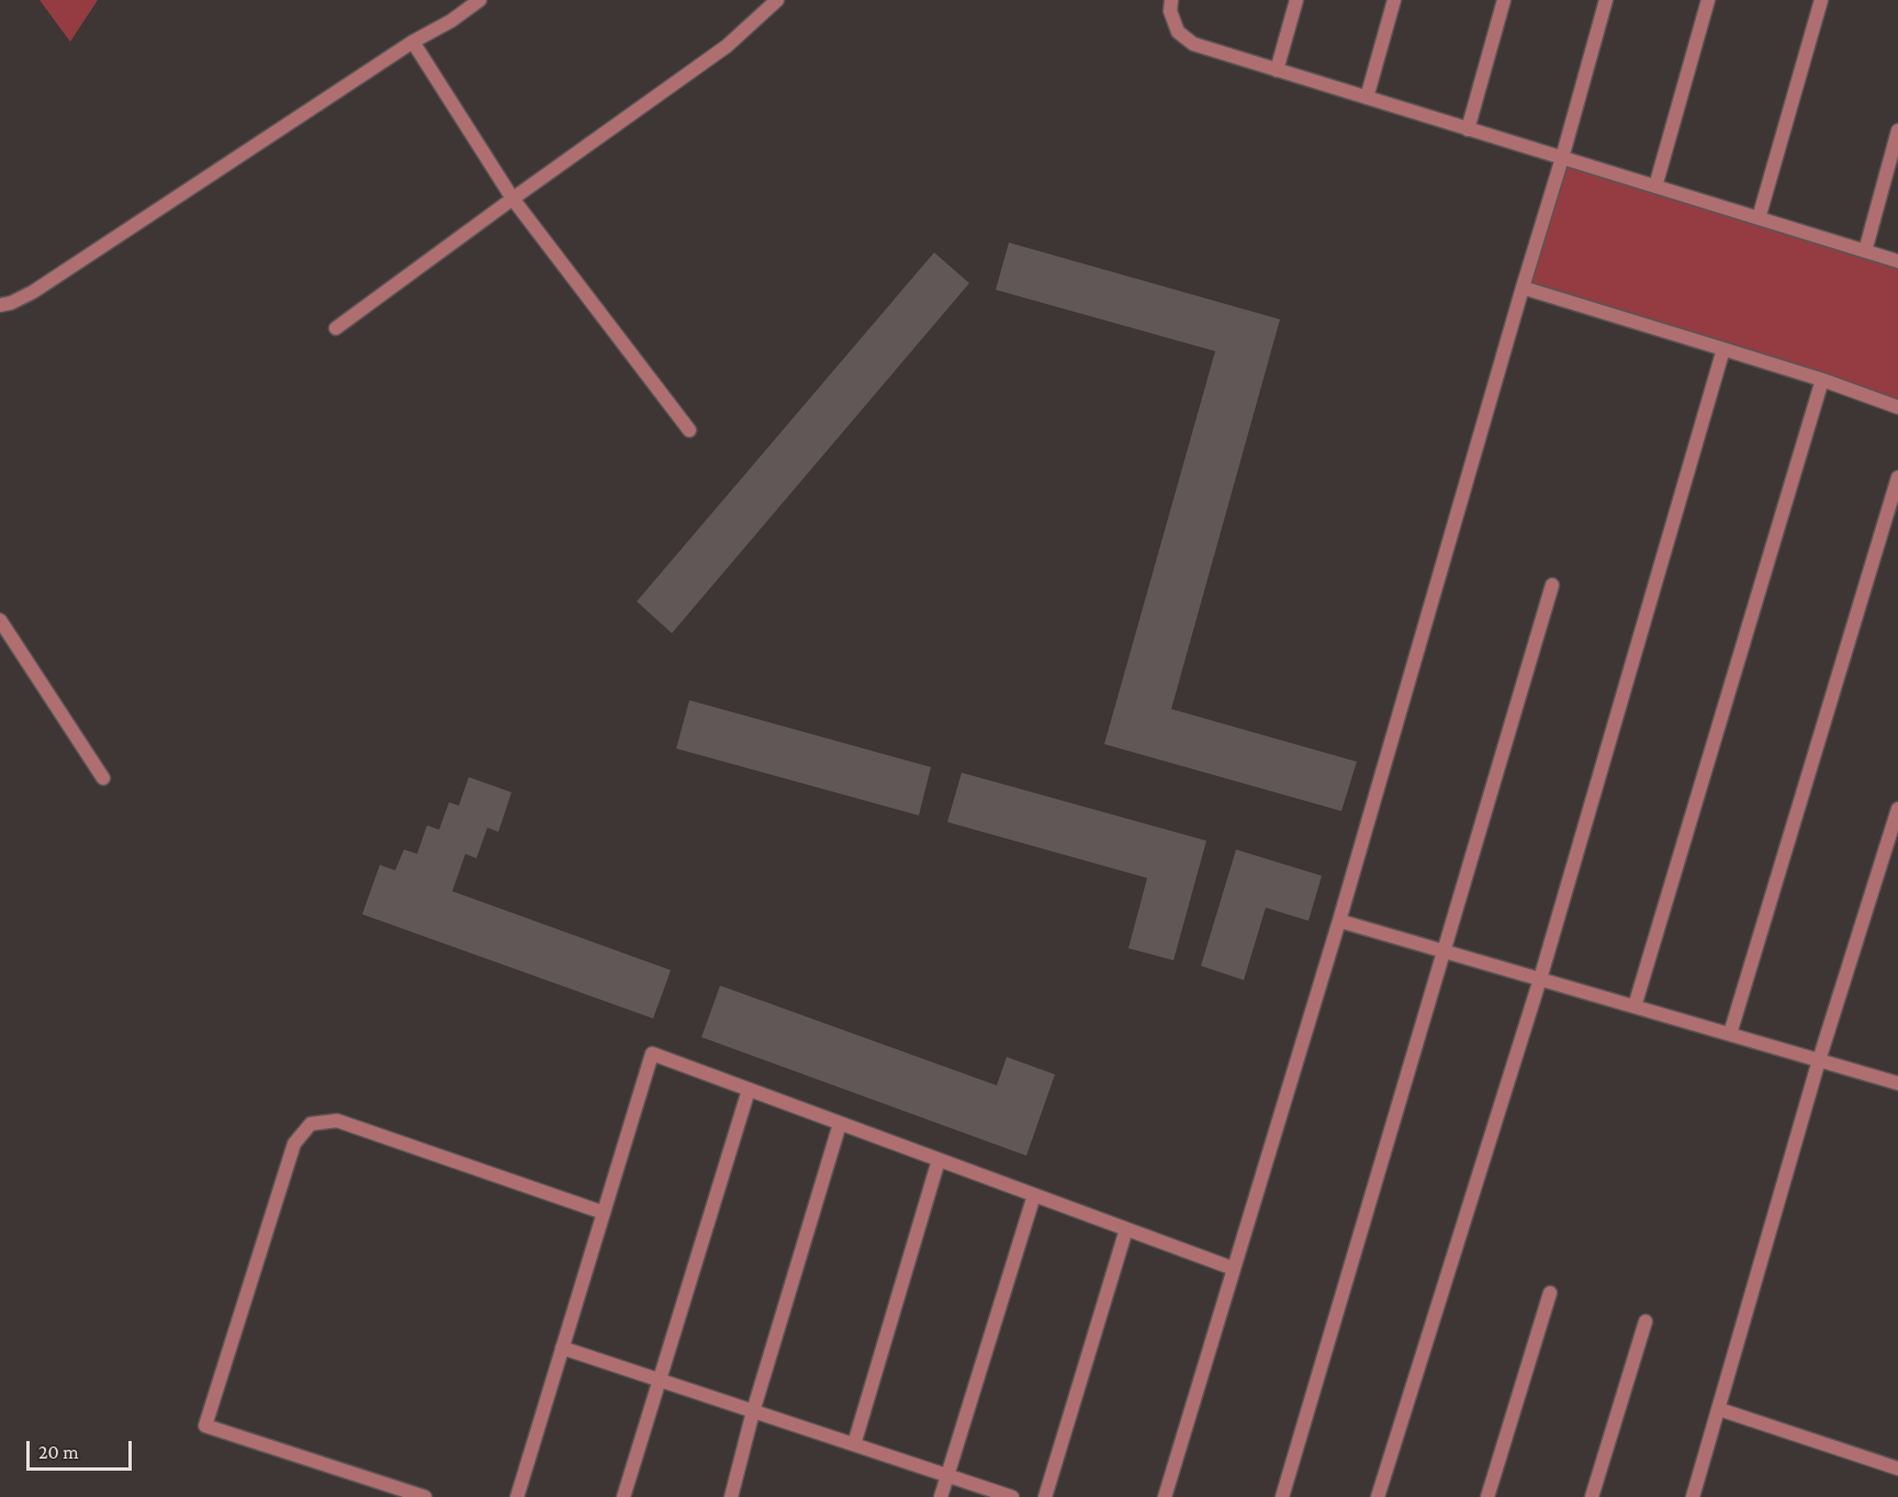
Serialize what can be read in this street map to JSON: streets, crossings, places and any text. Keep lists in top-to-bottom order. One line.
{"scale_bar":"20 m"}
